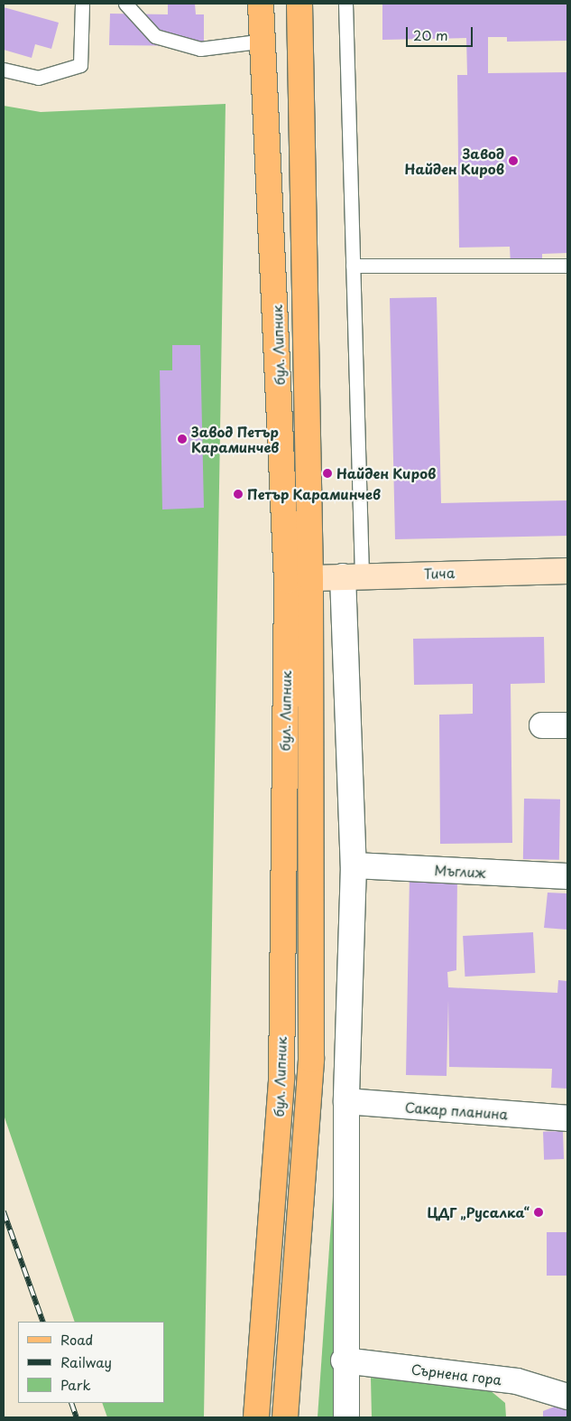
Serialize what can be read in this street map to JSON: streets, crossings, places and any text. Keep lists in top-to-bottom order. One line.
{"streets":{"main road":["бул. Липник"],"street":["Тича","Мъглиж","Сакар планина","Сърнена гора"]},"crossings":[["бул. Липник","Тича"]],"places":["Завод Найден Киров","Завод Петър Караминчев","Найден Киров","Петър Караминчев","ЦДГ „Русалка“"],"legend":["Road","Railway","Park"],"scale_bar":"20 m"}
